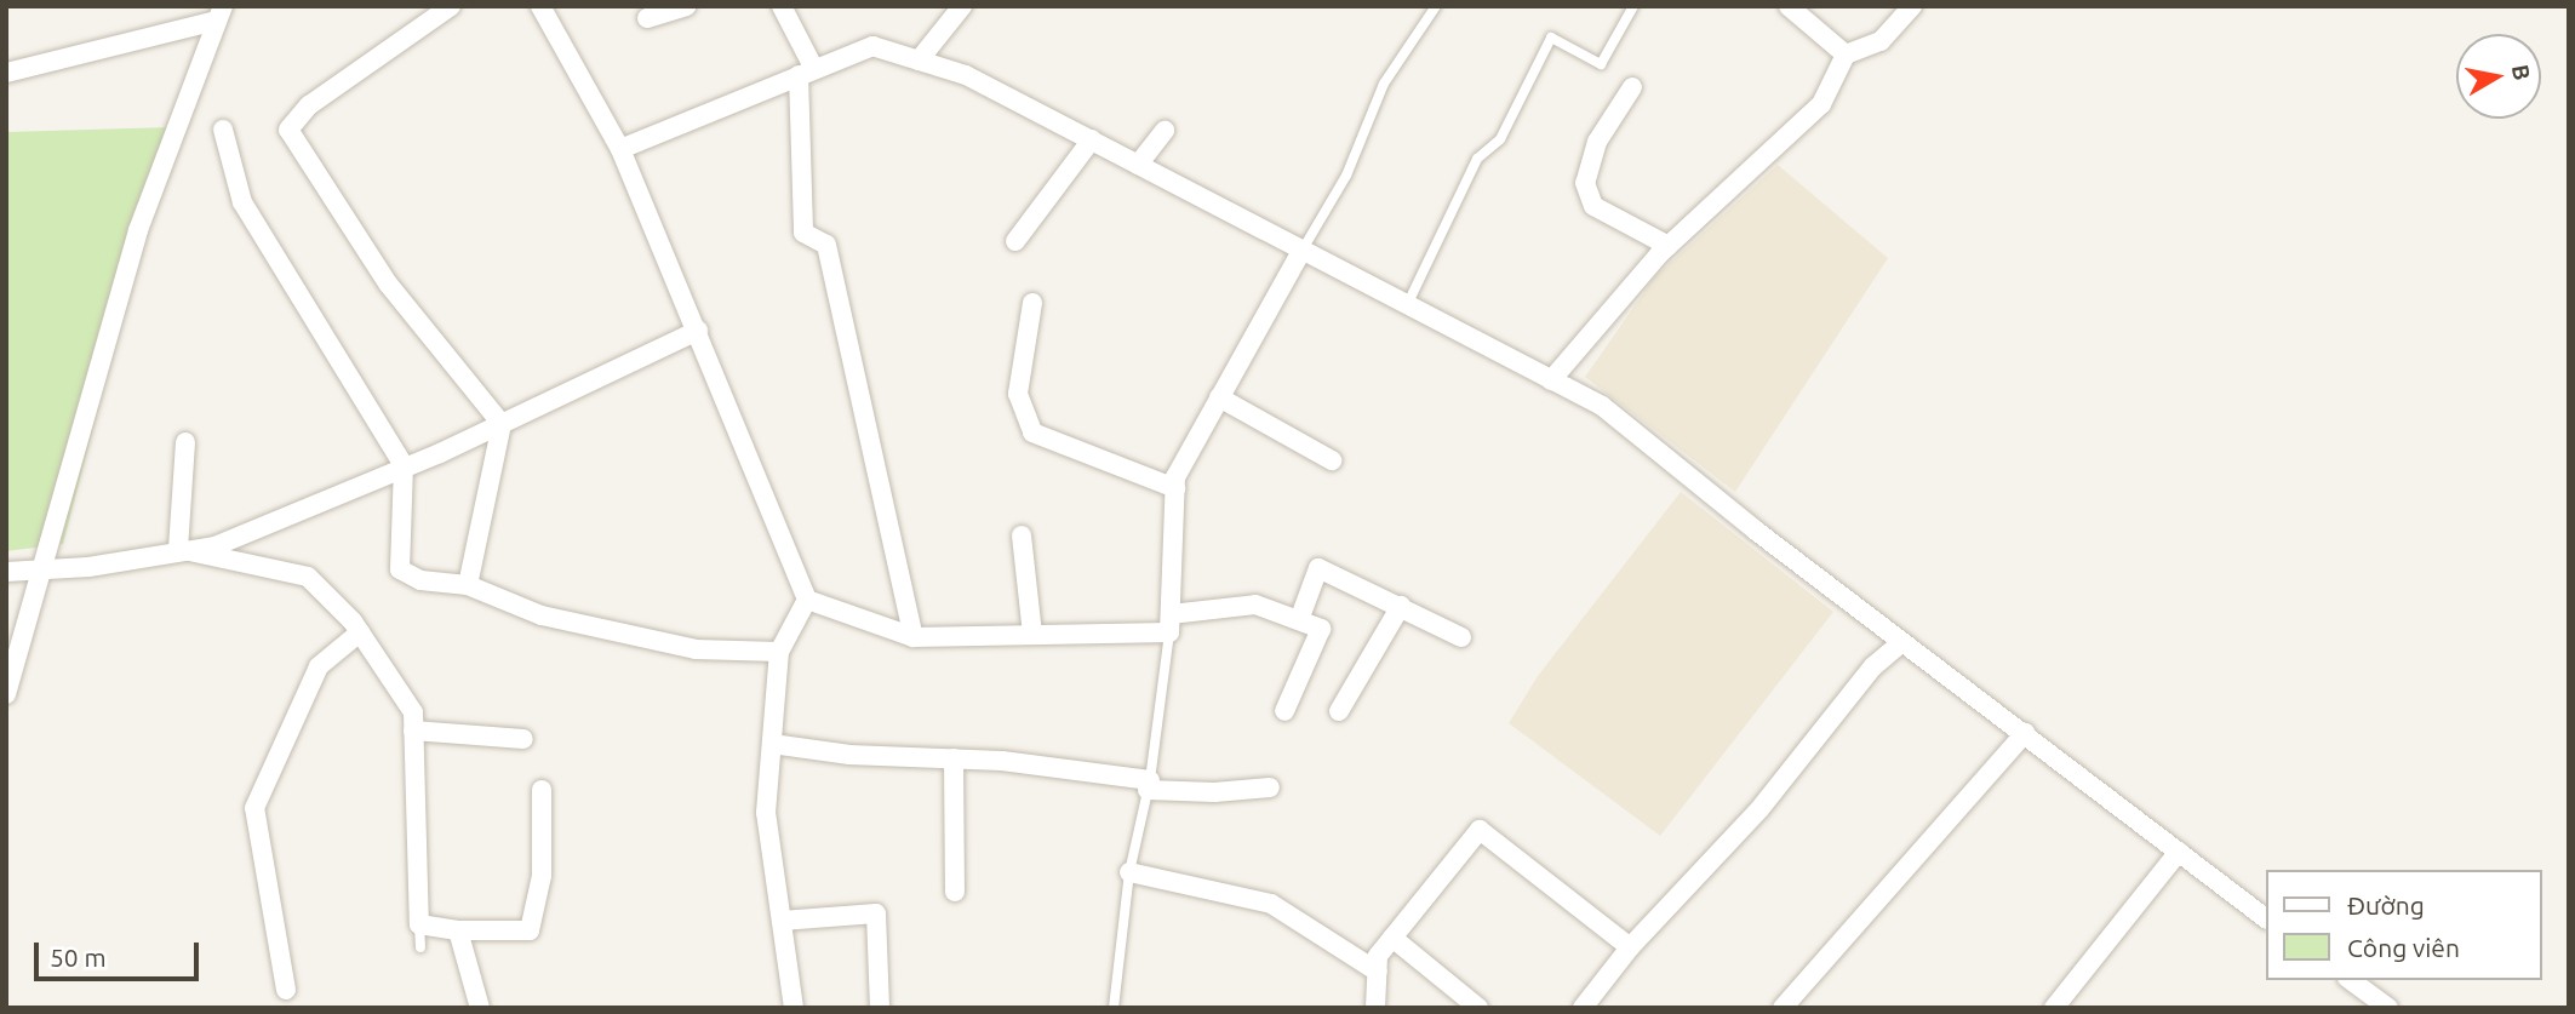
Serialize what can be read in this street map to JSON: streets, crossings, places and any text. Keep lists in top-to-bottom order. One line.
{"legend":["Đường","Công viên"],"scale_bar":"50 m","north":"right"}
